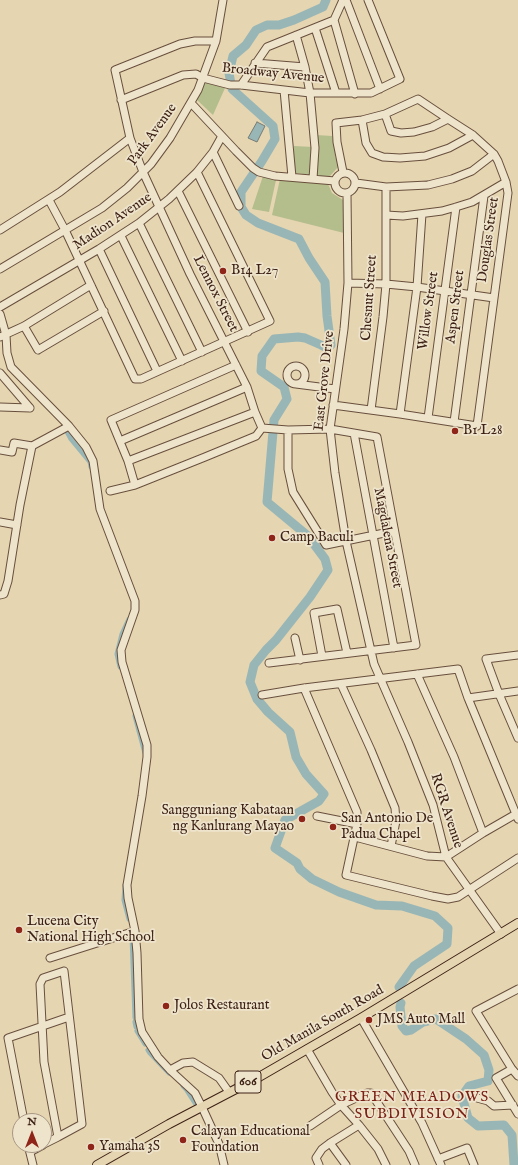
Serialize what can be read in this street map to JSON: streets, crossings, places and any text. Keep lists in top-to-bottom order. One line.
{"streets":{"main road":["Old Manila South Road","606"],"street":["Broadway Avenue","Park Avenue","Madion Avenue","Douglas Street","Lennox Street","Chesnut Street","Aspen Street","Willow Street","East Grove Drive","Magdalena Street","RGR Avenue"]},"crossings":[["Broadway Avenue","Park Avenue"],["Broadway Avenue","Lennox Street"],["Park Avenue","Lennox Street"],["Madion Avenue","Lennox Street"],["Douglas Street","Aspen Street"],["East Grove Drive","RGR Avenue"],["RGR Avenue","Old Manila South Road"]],"districts":["GREEN MEADOWS SUBDIVISION"],"places":["B14 L27","B1 L28","Camp Baculi","Sangguniang Kabataan ng Kanlurang Mayao","San Antonio De Padua Chapel","Lucena City National High School","Jolos Restaurant","JMS Auto Mall","Calayan Educational Foundation","Yamaha 3S"],"north":"top"}
